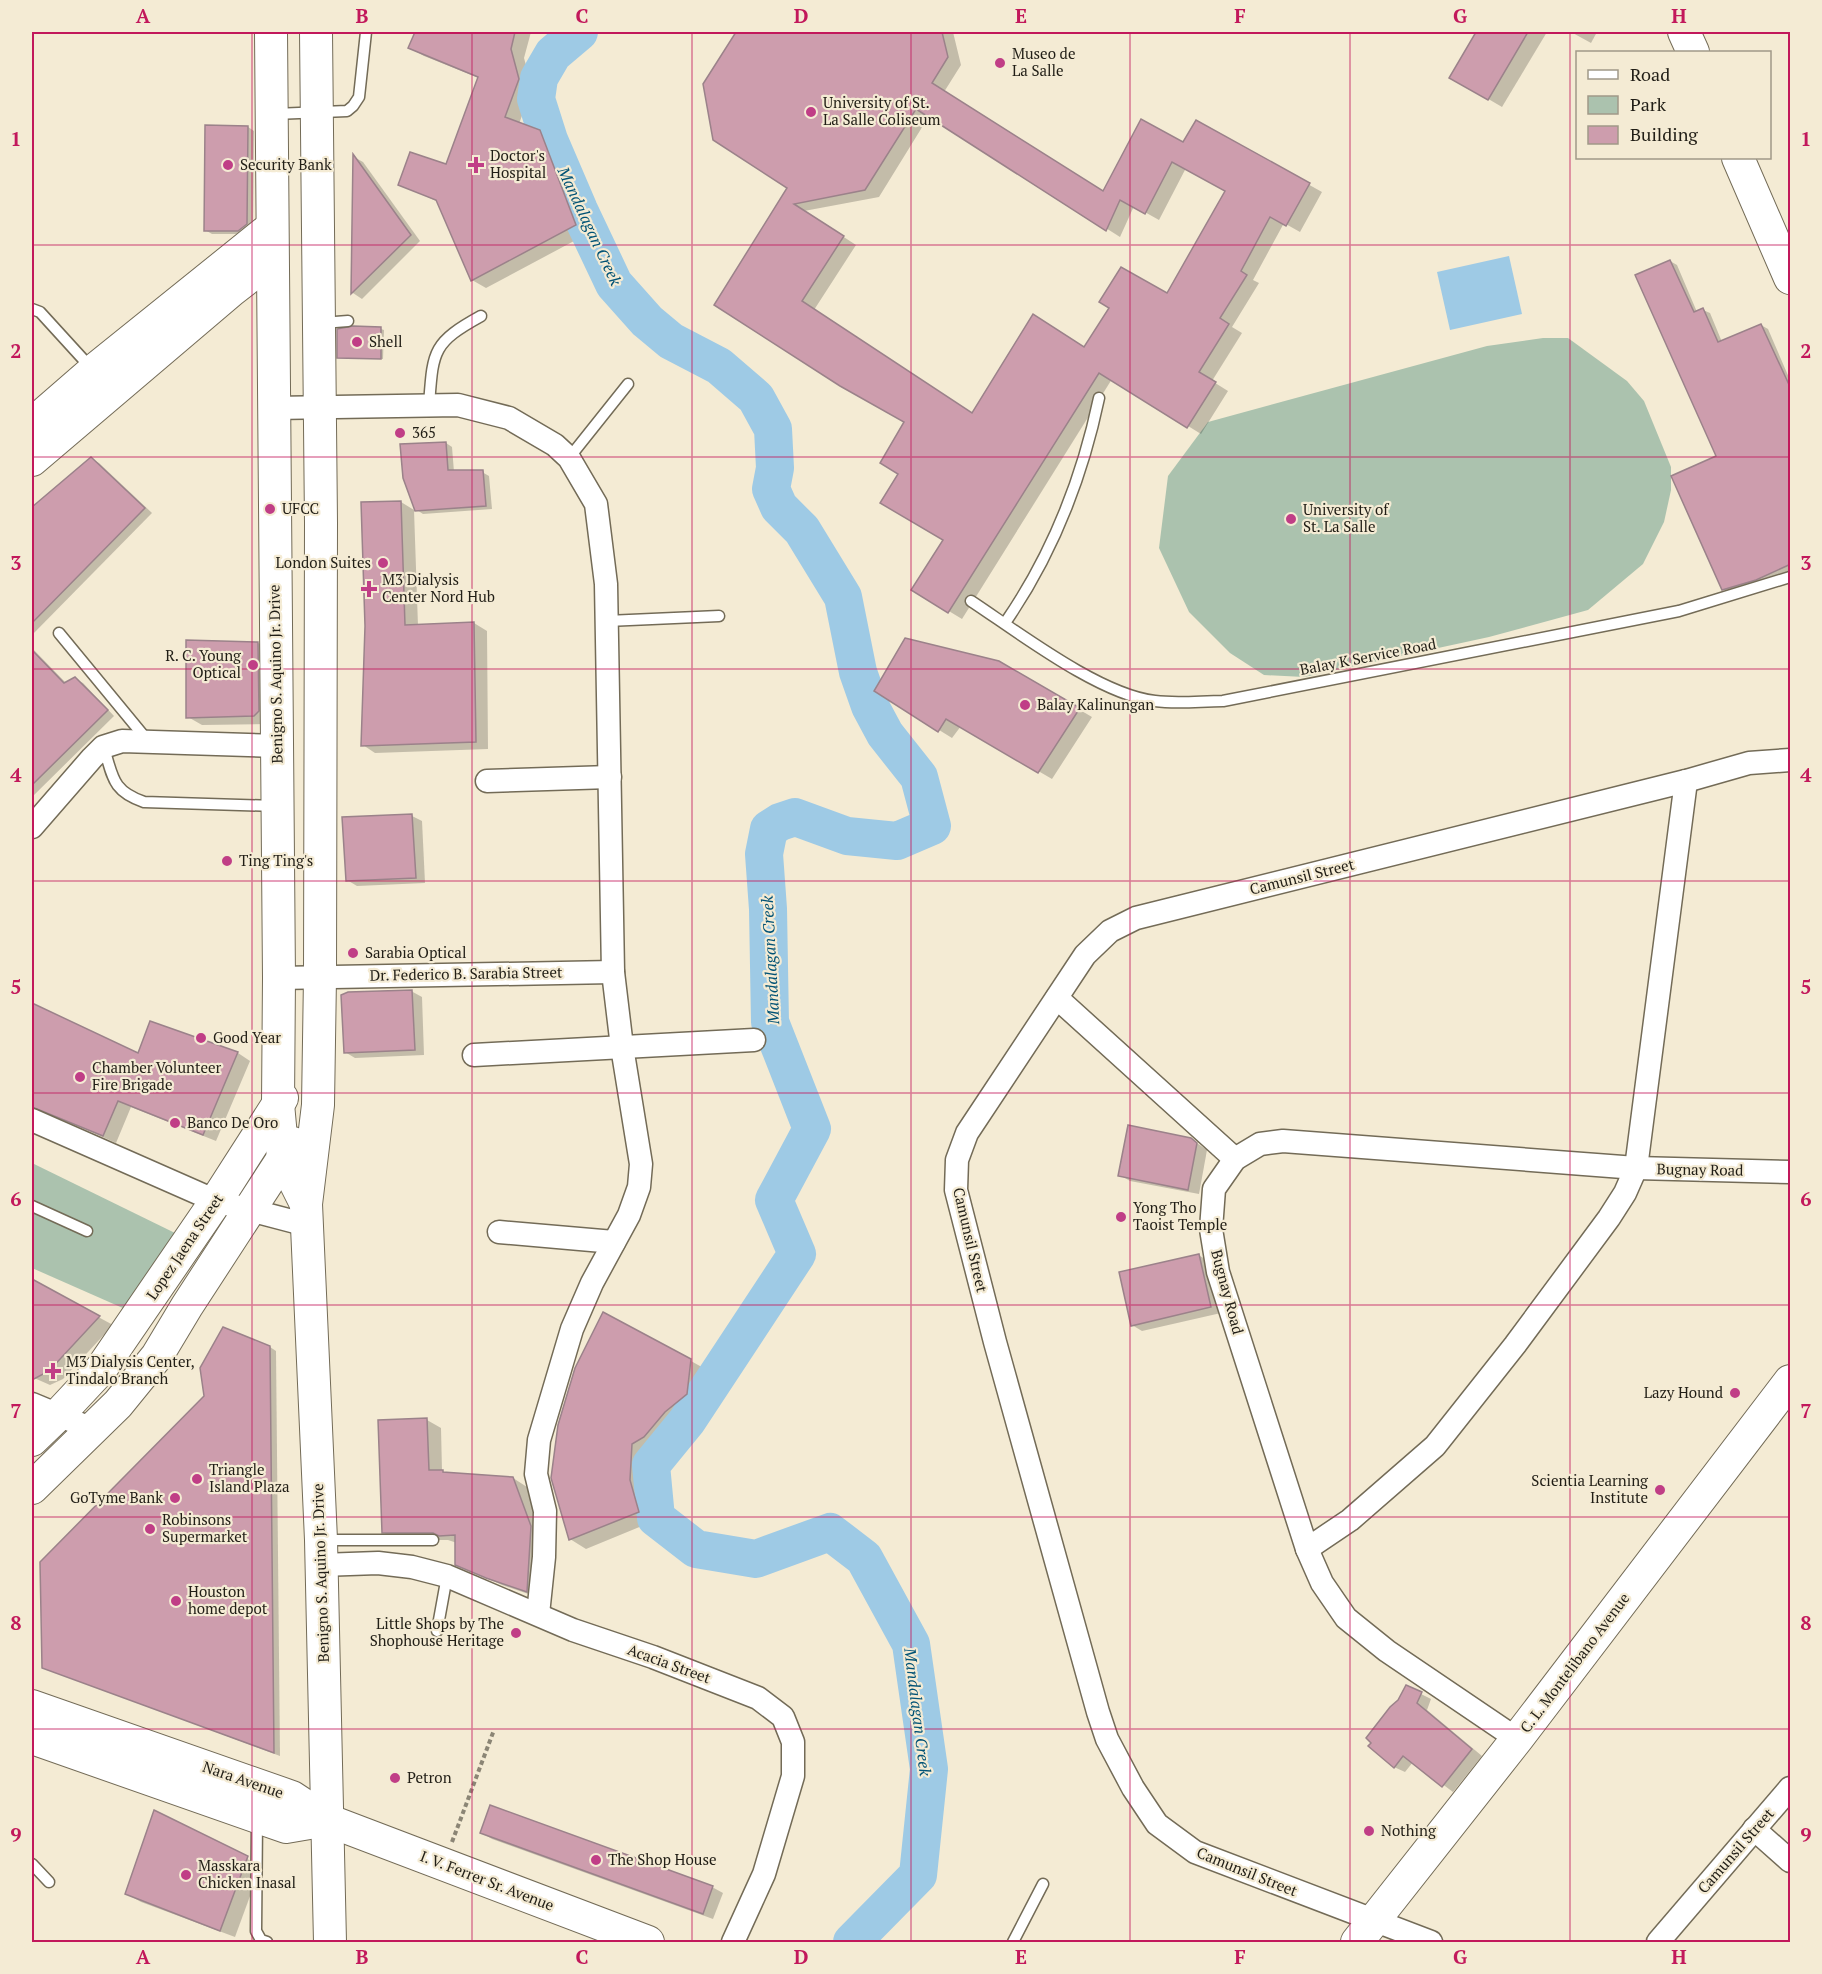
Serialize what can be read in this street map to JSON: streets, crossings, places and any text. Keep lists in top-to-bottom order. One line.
{"streets":{"main road":["Benigno S. Aquino Jr. Drive","Lopez Jaena Street","C. L. Montelibano Avenue","Nara Avenue","I. V. Ferrer Sr. Avenue"],"street":["Camunsil Street","Dr. Federico B. Sarabia Street","Bugnay Road","Acacia Street"],"lane":["Balay K Service Road"]},"crossings":[["Benigno S. Aquino Jr. Drive","Dr. Federico B. Sarabia Street"],["Benigno S. Aquino Jr. Drive","Lopez Jaena Street"],["Benigno S. Aquino Jr. Drive","Acacia Street"],["Benigno S. Aquino Jr. Drive","Nara Avenue"],["Benigno S. Aquino Jr. Drive","I. V. Ferrer Sr. Avenue"],["Camunsil Street","C. L. Montelibano Avenue"],["Bugnay Road","C. L. Montelibano Avenue"],["Nara Avenue","I. V. Ferrer Sr. Avenue"]],"water":["Mandalagan Creek"],"places":{"other":["Museo de La Salle","University of St. La Salle Coliseum","Security Bank","Shell","365","UFCC","University of St. La Salle","London Suites","R. C. Young Optical","Balay Kalinungan","Ting Ting's","Sarabia Optical","Good Year","Chamber Volunteer Fire Brigade","Banco De Oro","Yong Tho Taoist Temple","Lazy Hound","Triangle Island Plaza","Scientia Learning Institute","GoTyme Bank","Robinsons Supermarket","Houston home depot","Little Shops by The Shophouse Heritage","Petron","Nothing","The Shop House","Masskara Chicken Inasal"],"health":["Doctor's Hospital","M3 Dialysis Center Nord Hub","M3 Dialysis Center, Tindalo Branch"]},"legend":["Road","Park","Building"],"grid":{"columns":["A","B","C","D","E","F","G","H"],"rows":["1","2","3","4","5","6","7","8","9"]}}
